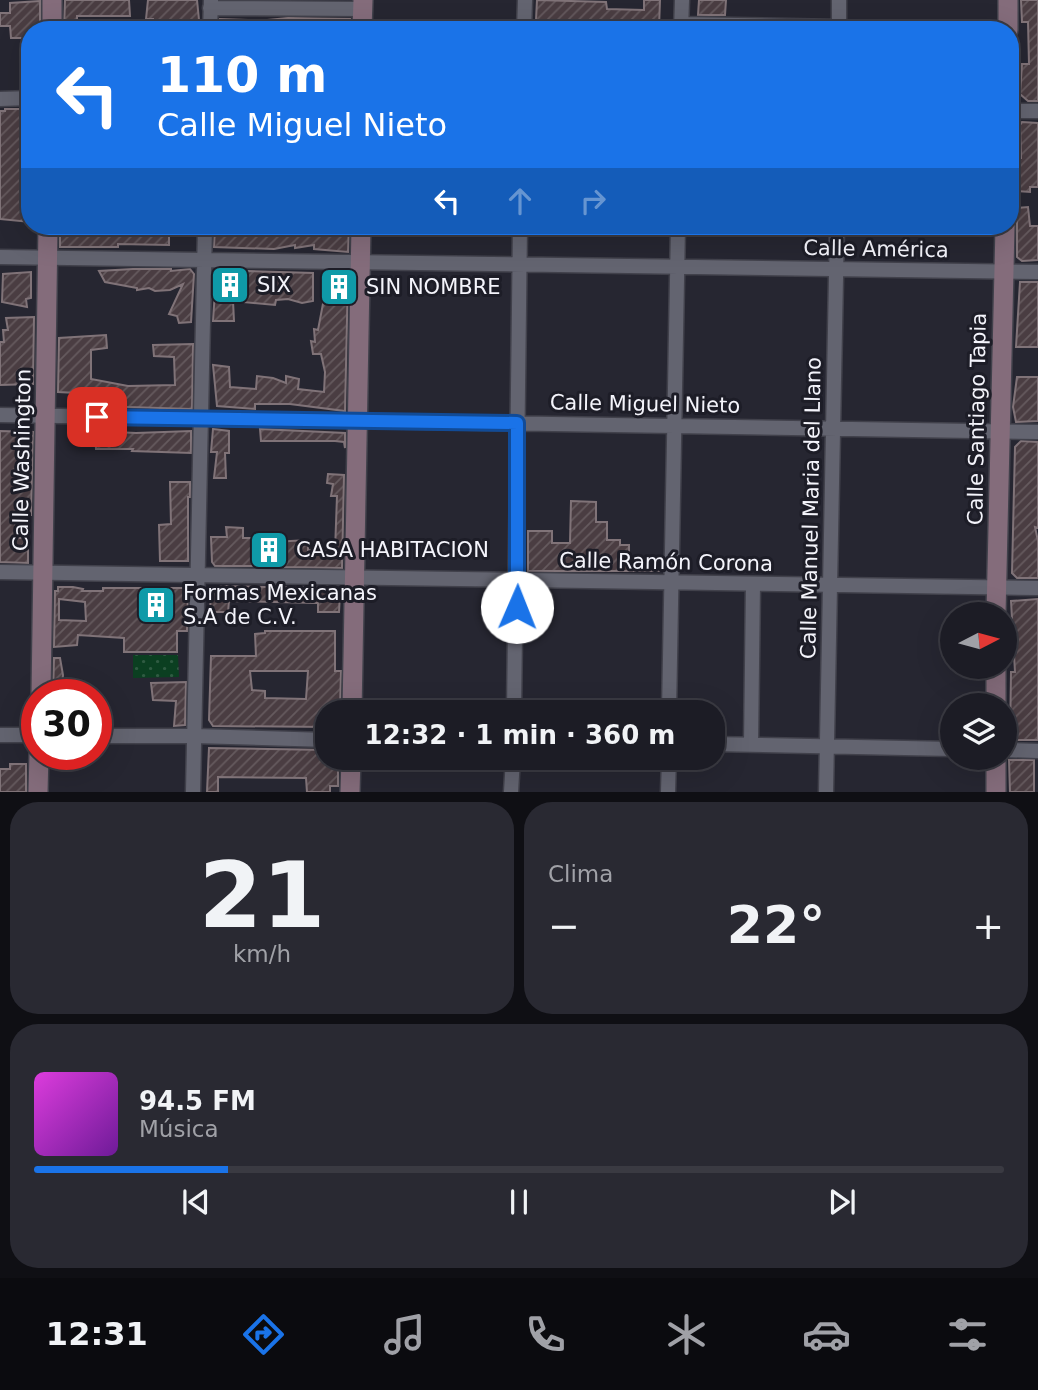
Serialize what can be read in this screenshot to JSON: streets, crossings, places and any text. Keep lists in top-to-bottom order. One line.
{"streets":{"main road":["Calle Santiago Tapia","Calle Washington"],"street":["Calle América","Calle Miguel Nieto","Calle Manuel Maria del Llano","Calle Ramón Corona"]},"crossings":[["Calle América","Calle Santiago Tapia"],["Calle América","Calle Washington"],["Calle América","Calle Manuel Maria del Llano"],["Calle Miguel Nieto","Calle Santiago Tapia"],["Calle Miguel Nieto","Calle Washington"],["Calle Miguel Nieto","Calle Manuel Maria del Llano"],["Calle Santiago Tapia","Calle Ramón Corona"],["Calle Washington","Calle Ramón Corona"],["Calle Manuel Maria del Llano","Calle Ramón Corona"]],"places":{"building":["SIX","SIN NOMBRE","CASA HABITACION","Formas Mexicanas S.A de C.V."]},"north":"right","page":{"turn":["110 m","Calle Miguel Nieto"],"limit":"30","trip":"12:32 · 1 min · 360 m","tile":[["21","km/h"],"Clima"],"heat":["−","22°","+"],"song":["94.5 FM","Música"],"tabs":"12:31"}}
